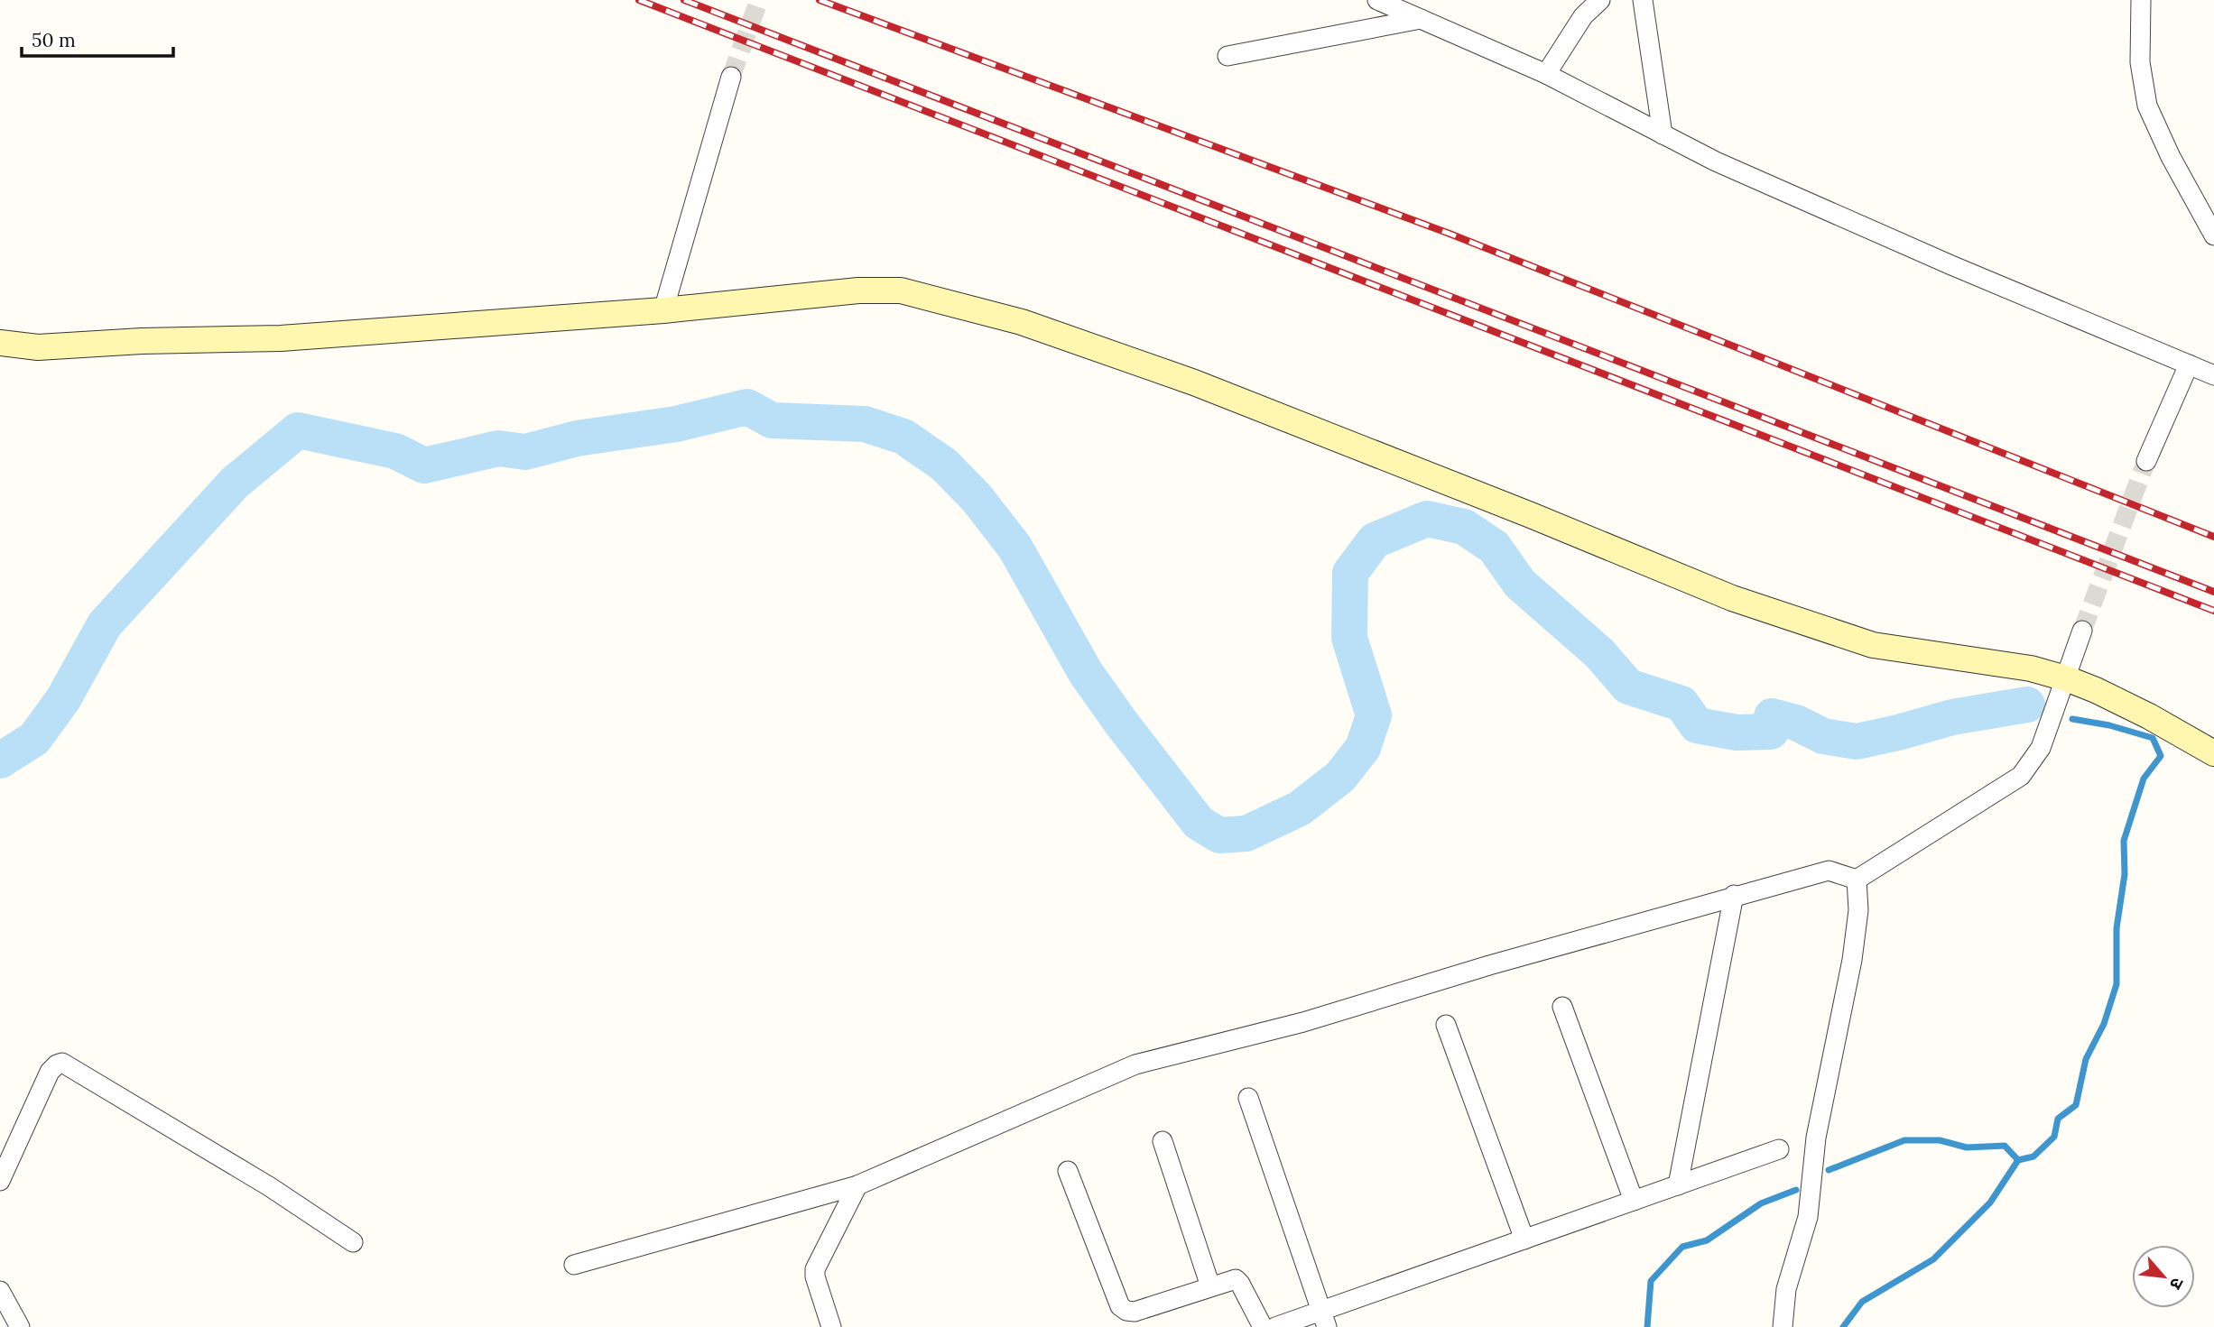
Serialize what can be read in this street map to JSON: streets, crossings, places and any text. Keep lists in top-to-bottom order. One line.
{"scale_bar":"50 m","north":"bottom right"}
